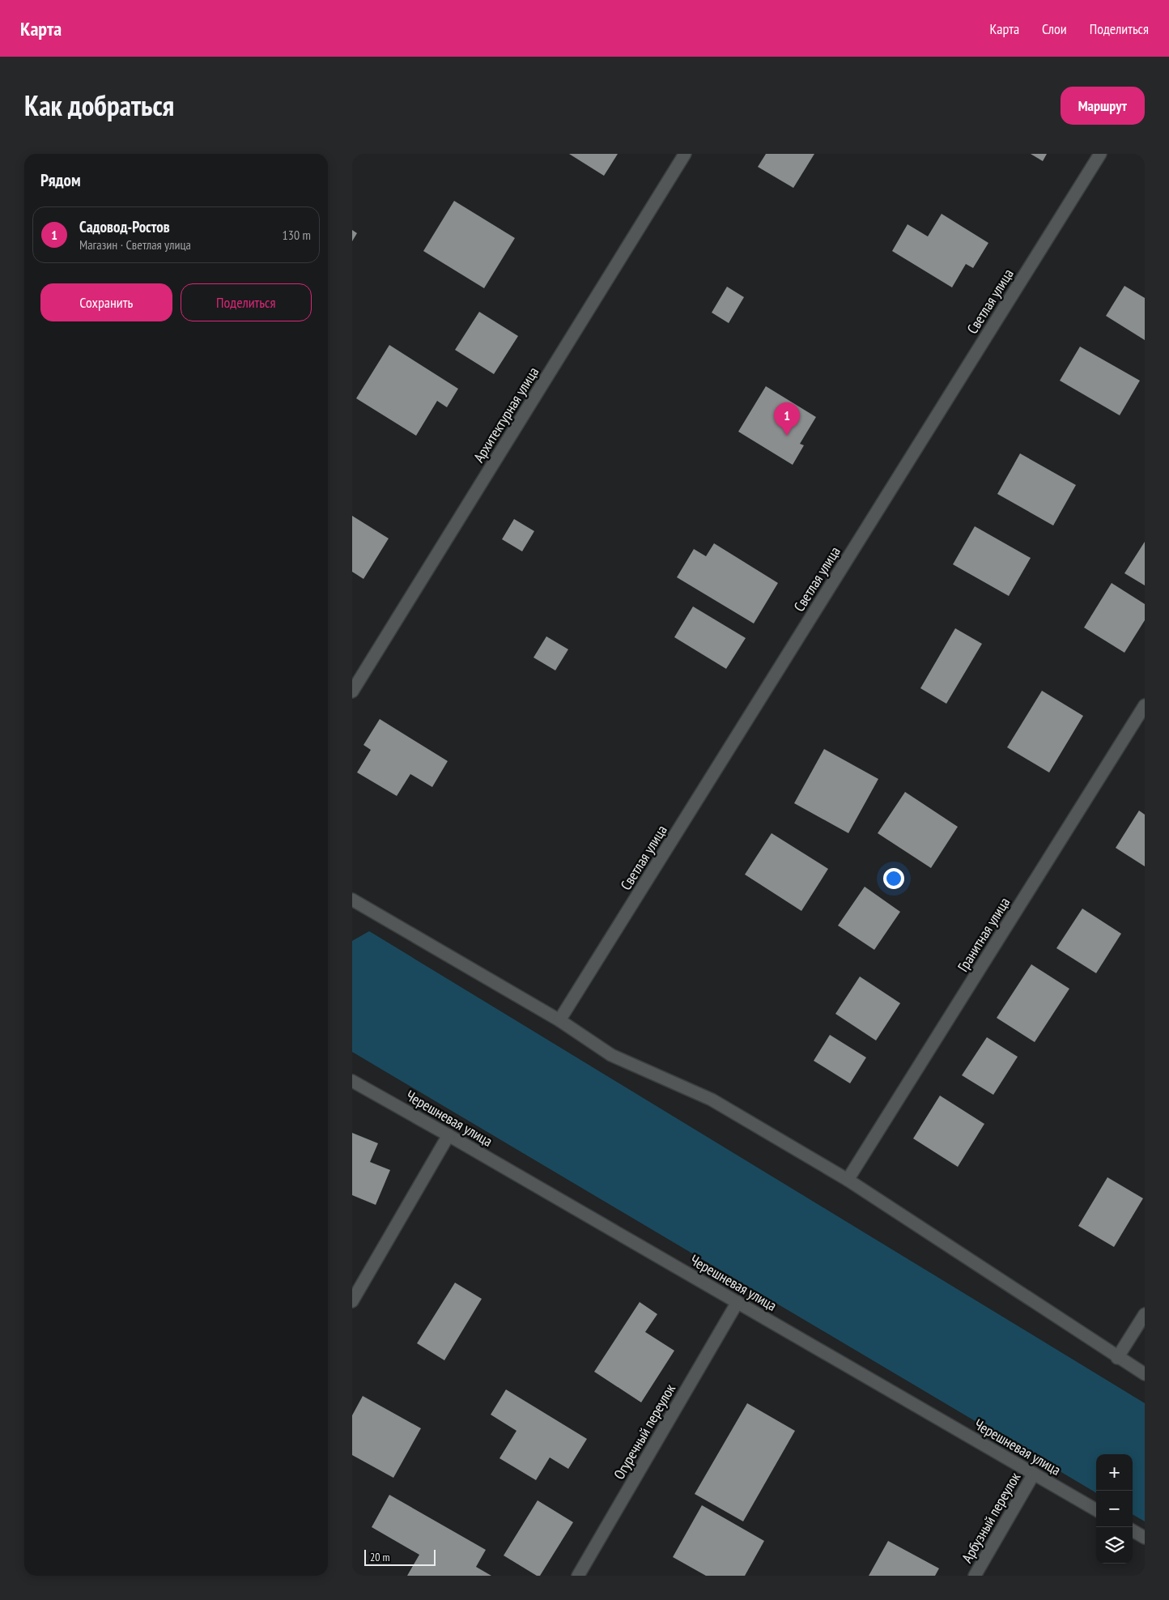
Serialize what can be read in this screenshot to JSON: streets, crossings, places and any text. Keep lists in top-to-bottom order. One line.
{"streets":{"street":["Светлая улица","Архитектурная улица","Гранитная улица","Черешневая улица","Огуречный переулок","Арбузный переулок"]},"crossings":[["Черешневая улица","Огуречный переулок"],["Черешневая улица","Арбузный переулок"]],"scale_bar":"20 m","page":{"header":"Карта","nav":["Карта","Слои","Поделиться"],"title":"Как добраться","buttons":["Маршрут",["Сохранить","Поделиться"]],"heading":"Рядом","list":[{"mark":"1","name":"Садовод-Ростов","note":"Магазин · Светлая улица","value":"130 m"}],"pins":"1","map_buttons":["+","−"],"scale":"20 m"}}
